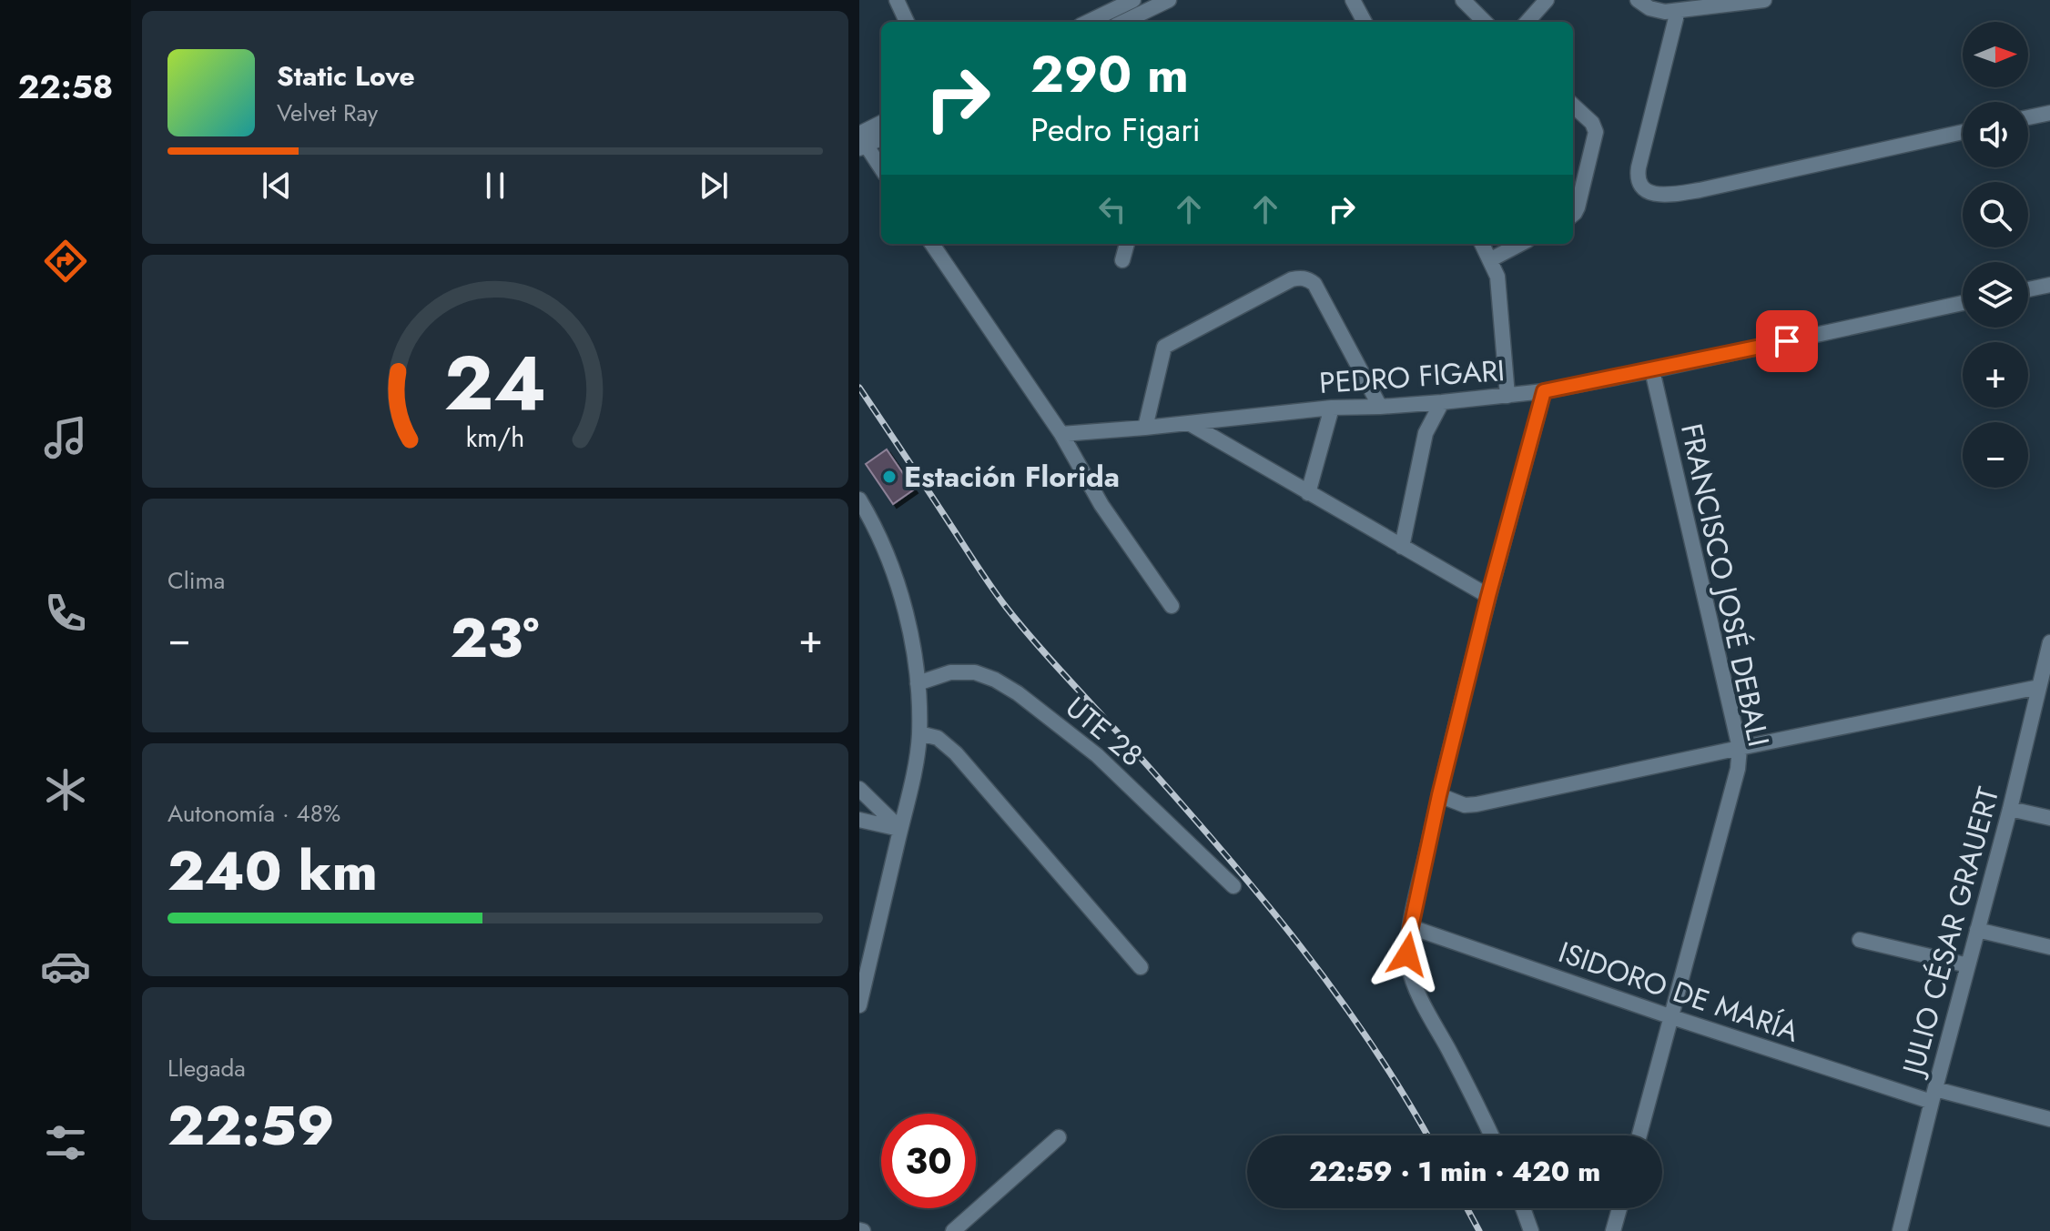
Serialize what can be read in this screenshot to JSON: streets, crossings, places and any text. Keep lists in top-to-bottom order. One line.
{"streets":{"street":["PEDRO FIGARI","FRANCISCO JOSÉ DEBALI","UTE 28","JULIO CÉSAR GRAUERT","ISIDORO DE MARÍA"]},"crossings":[["PEDRO FIGARI","FRANCISCO JOSÉ DEBALI"],["FRANCISCO JOSÉ DEBALI","ISIDORO DE MARÍA"],["JULIO CÉSAR GRAUERT","ISIDORO DE MARÍA"]],"places":["Estación Florida"],"north":"right","page":{"tabs":"22:58","map_buttons":["+","−"],"turn":["290 m","Pedro Figari"],"song":["Static Love","Velvet Ray"],"tile":["Clima",["Autonomía · 48%","240 km"],["Llegada","22:59"]],"heat":["−","23°","+"],"limit":"30","trip":"22:59 · 1 min · 420 m","gauge":["24","km/h"]}}
